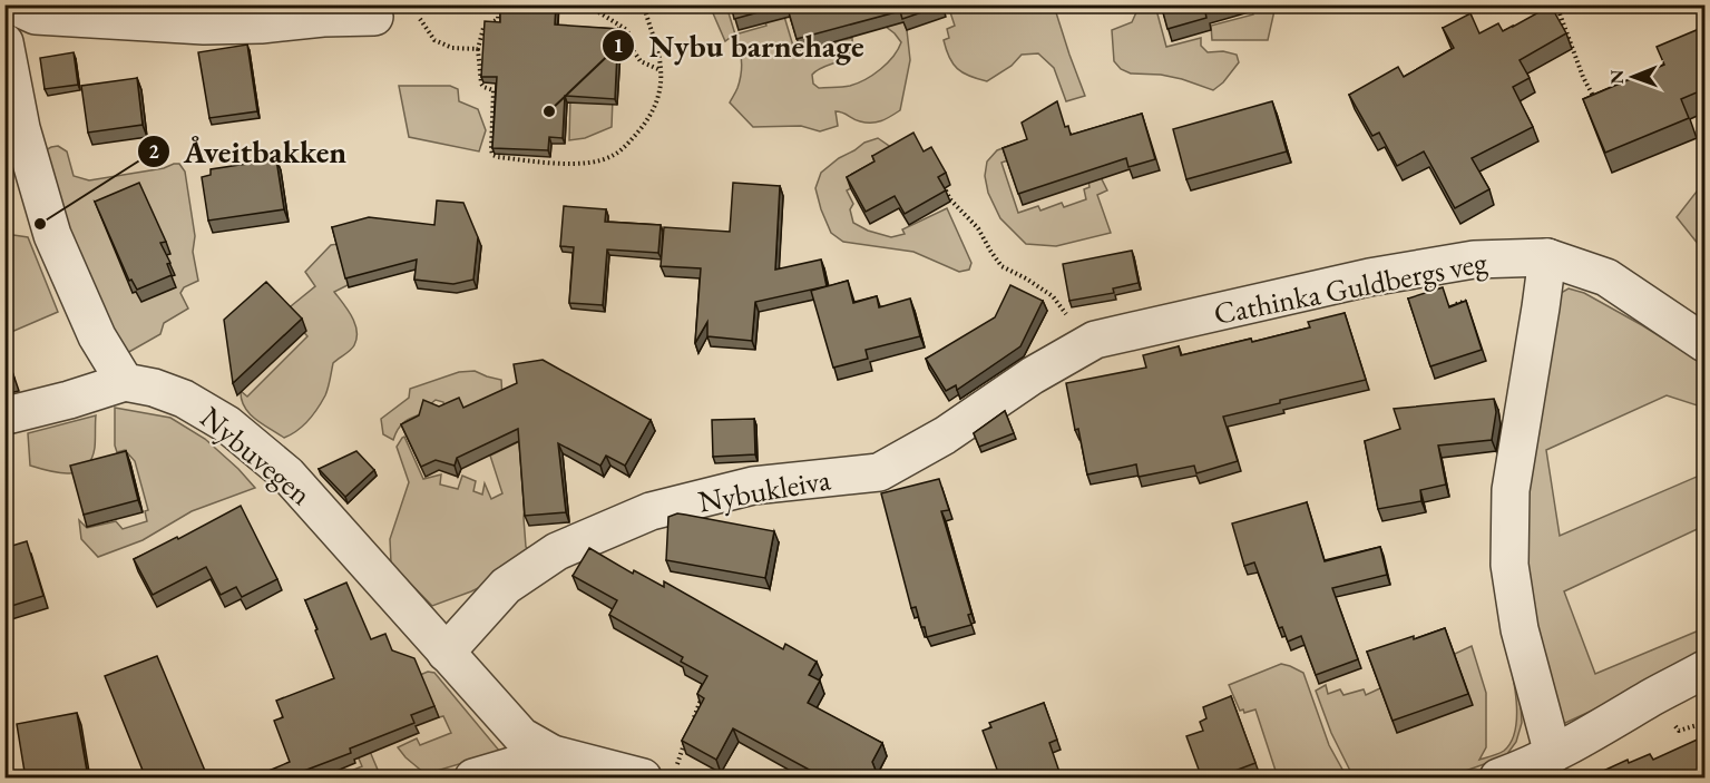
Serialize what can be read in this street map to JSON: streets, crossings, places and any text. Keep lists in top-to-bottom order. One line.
{"streets":{"street":["Cathinka Guldbergs veg","Nybuvegen","Nybukleiva"]},"crossings":[["Cathinka Guldbergs veg","Nybukleiva"],["Nybuvegen","Nybukleiva"]],"places":["Nybu barnehage","Åveitbakken"],"north":"left"}
